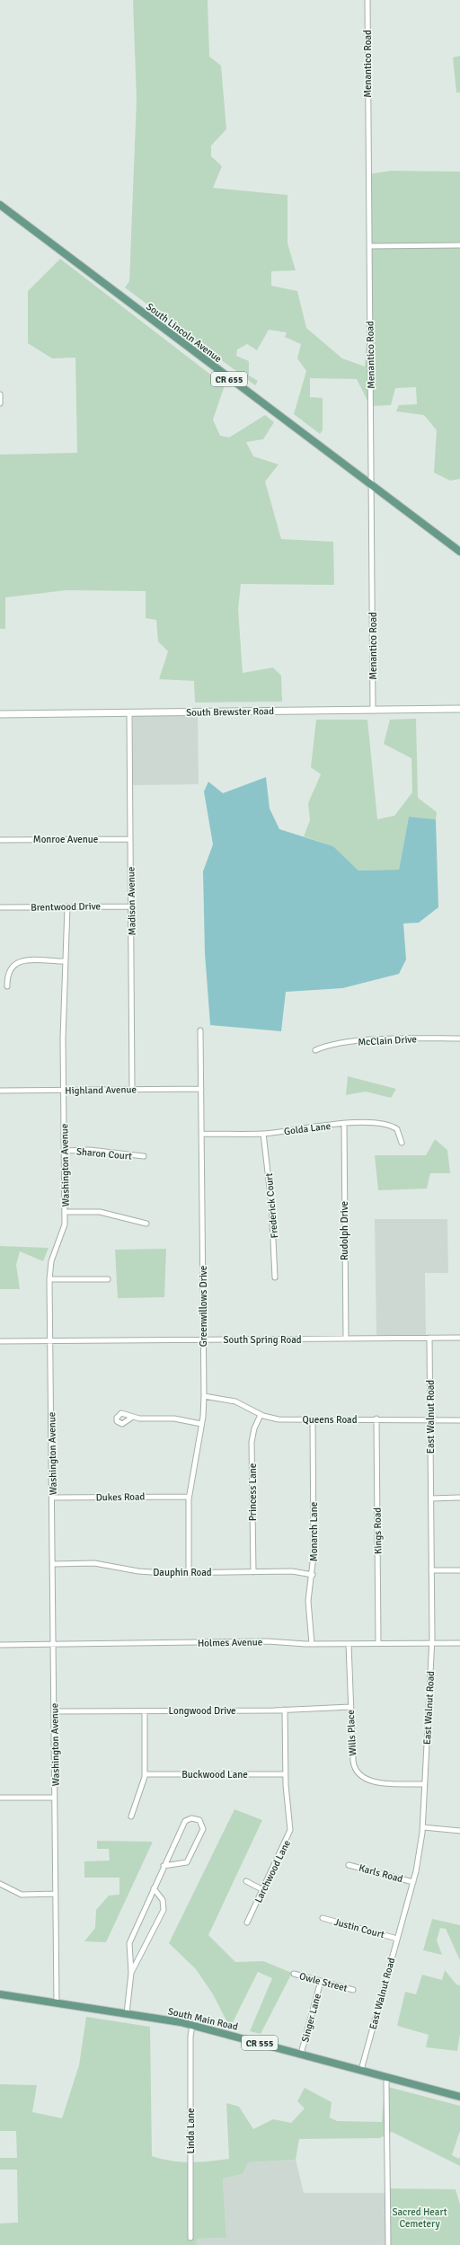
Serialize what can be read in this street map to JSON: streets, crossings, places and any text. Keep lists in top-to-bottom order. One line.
{"streets":{"main road":["South Lincoln Avenue","CR 655","South Brewster Road","South Main Road","CR 555"],"street":["Menantico Road","Monroe Avenue","Madison Avenue","Brentwood Drive","McClain Drive","Highland Avenue","Golda Lane","Sharon Court","Washington Avenue","Frederick Court","Rudolph Drive","Greenwillows Drive","South Spring Road","East Walnut Road","Queens Road","Princess Lane","Dukes Road","Kings Road","Monarch Lane","Dauphin Road","Holmes Avenue","Longwood Drive","Wills Place","Buckwood Lane","Larchwood Lane","Karls Road","Justin Court","Owle Street","Singer Lane","Linda Lane"]},"crossings":[["Menantico Road","South Lincoln Avenue"],["Menantico Road","South Brewster Road"],["South Brewster Road","Madison Avenue"],["Monroe Avenue","Madison Avenue"],["Madison Avenue","Brentwood Drive"],["Madison Avenue","Highland Avenue"],["Brentwood Drive","Washington Avenue"],["Highland Avenue","Washington Avenue"],["Highland Avenue","Greenwillows Drive"],["Golda Lane","Frederick Court"],["Golda Lane","Rudolph Drive"],["Golda Lane","Greenwillows Drive"],["Sharon Court","Washington Avenue"],["Washington Avenue","South Spring Road"],["Washington Avenue","Dukes Road"],["Washington Avenue","Dauphin Road"],["Washington Avenue","Holmes Avenue"],["Washington Avenue","Longwood Drive"],["Washington Avenue","South Main Road"],["Rudolph Drive","South Spring Road"],["Greenwillows Drive","South Spring Road"],["Greenwillows Drive","Queens Road"],["Greenwillows Drive","Dukes Road"],["Greenwillows Drive","Dauphin Road"],["South Spring Road","East Walnut Road"],["East Walnut Road","Queens Road"],["East Walnut Road","Holmes Avenue"],["East Walnut Road","Wills Place"],["East Walnut Road","Karls Road"],["East Walnut Road","Justin Court"],["East Walnut Road","South Main Road"],["Queens Road","Princess Lane"],["Queens Road","Kings Road"],["Queens Road","Monarch Lane"],["Princess Lane","Dauphin Road"],["Kings Road","Holmes Avenue"],["Monarch Lane","Dauphin Road"],["Monarch Lane","Holmes Avenue"],["Holmes Avenue","Wills Place"],["Longwood Drive","Wills Place"],["Longwood Drive","Larchwood Lane"],["Buckwood Lane","Larchwood Lane"],["Owle Street","Singer Lane"],["Singer Lane","South Main Road"],["South Main Road","Linda Lane"]],"parks":["Sacred Heart Cemetery"]}
